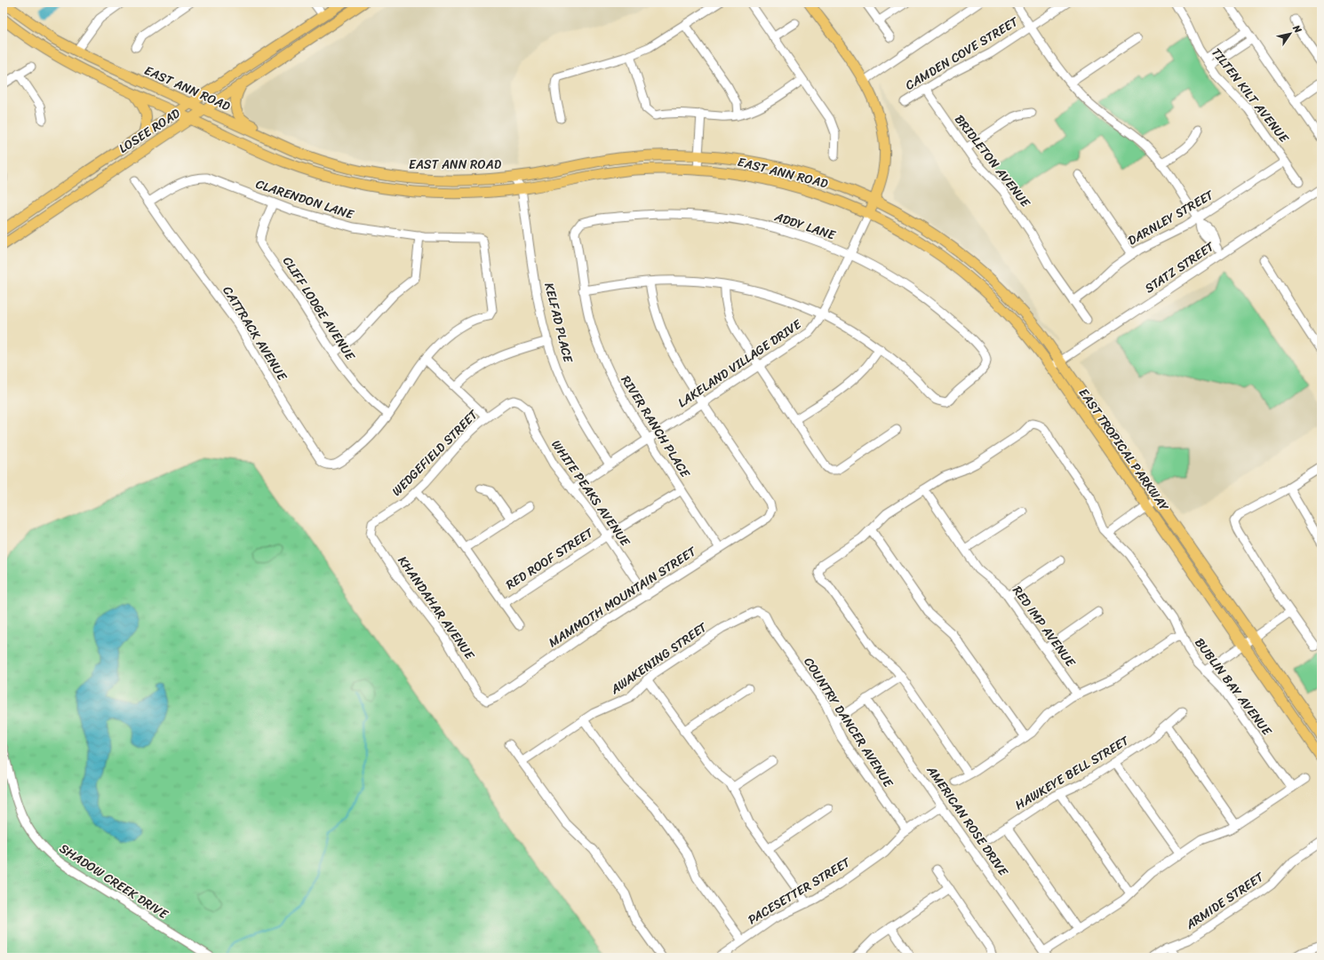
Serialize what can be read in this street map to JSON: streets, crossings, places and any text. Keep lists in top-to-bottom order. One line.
{"streets":{"main road":["EAST ANN ROAD","LOSEE ROAD","EAST TROPICAL PARKWAY"],"street":["CAMDEN COVE STREET","TILTEN KILT AVENUE","BRIDLETON AVENUE","CLARENDON LANE","DARNLEY STREET","ADDY LANE","STATZ STREET","CLIFF LODGE AVENUE","KELFAD PLACE","CATTRACK AVENUE","LAKELAND VILLAGE DRIVE","RIVER RANCH PLACE","WEDGEFIELD STREET","WHITE PEAKS AVENUE","RED ROOF STREET","MAMMOTH MOUNTAIN STREET","KHANDAHAR AVENUE","RED IMP AVENUE","AWAKENING STREET","BUBLIN BAY AVENUE","COUNTRY DANCER AVENUE","HAWKEYE BELL STREET","AMERICAN ROSE DRIVE","SHADOW CREEK DRIVE","PACESETTER STREET","ARMIDE STREET"]},"crossings":[["CAMDEN COVE STREET","BRIDLETON AVENUE"],["EAST ANN ROAD","LOSEE ROAD"],["EAST ANN ROAD","KELFAD PLACE"],["EAST ANN ROAD","LAKELAND VILLAGE DRIVE"],["EAST ANN ROAD","EAST TROPICAL PARKWAY"],["TILTEN KILT AVENUE","DARNLEY STREET"],["BRIDLETON AVENUE","DARNLEY STREET"],["CLARENDON LANE","CLIFF LODGE AVENUE"],["CLARENDON LANE","CATTRACK AVENUE"],["ADDY LANE","LAKELAND VILLAGE DRIVE"],["ADDY LANE","RIVER RANCH PLACE"],["STATZ STREET","EAST TROPICAL PARKWAY"],["CLIFF LODGE AVENUE","CATTRACK AVENUE"],["KELFAD PLACE","LAKELAND VILLAGE DRIVE"],["LAKELAND VILLAGE DRIVE","RIVER RANCH PLACE"],["LAKELAND VILLAGE DRIVE","EAST TROPICAL PARKWAY"],["LAKELAND VILLAGE DRIVE","WHITE PEAKS AVENUE"],["LAKELAND VILLAGE DRIVE","MAMMOTH MOUNTAIN STREET"],["RIVER RANCH PLACE","RED ROOF STREET"],["RIVER RANCH PLACE","MAMMOTH MOUNTAIN STREET"],["WEDGEFIELD STREET","WHITE PEAKS AVENUE"],["WEDGEFIELD STREET","KHANDAHAR AVENUE"],["WHITE PEAKS AVENUE","RED ROOF STREET"],["WHITE PEAKS AVENUE","MAMMOTH MOUNTAIN STREET"],["MAMMOTH MOUNTAIN STREET","KHANDAHAR AVENUE"],["RED IMP AVENUE","BUBLIN BAY AVENUE"],["AWAKENING STREET","COUNTRY DANCER AVENUE"],["COUNTRY DANCER AVENUE","PACESETTER STREET"],["AMERICAN ROSE DRIVE","PACESETTER STREET"]],"north":"top right"}
